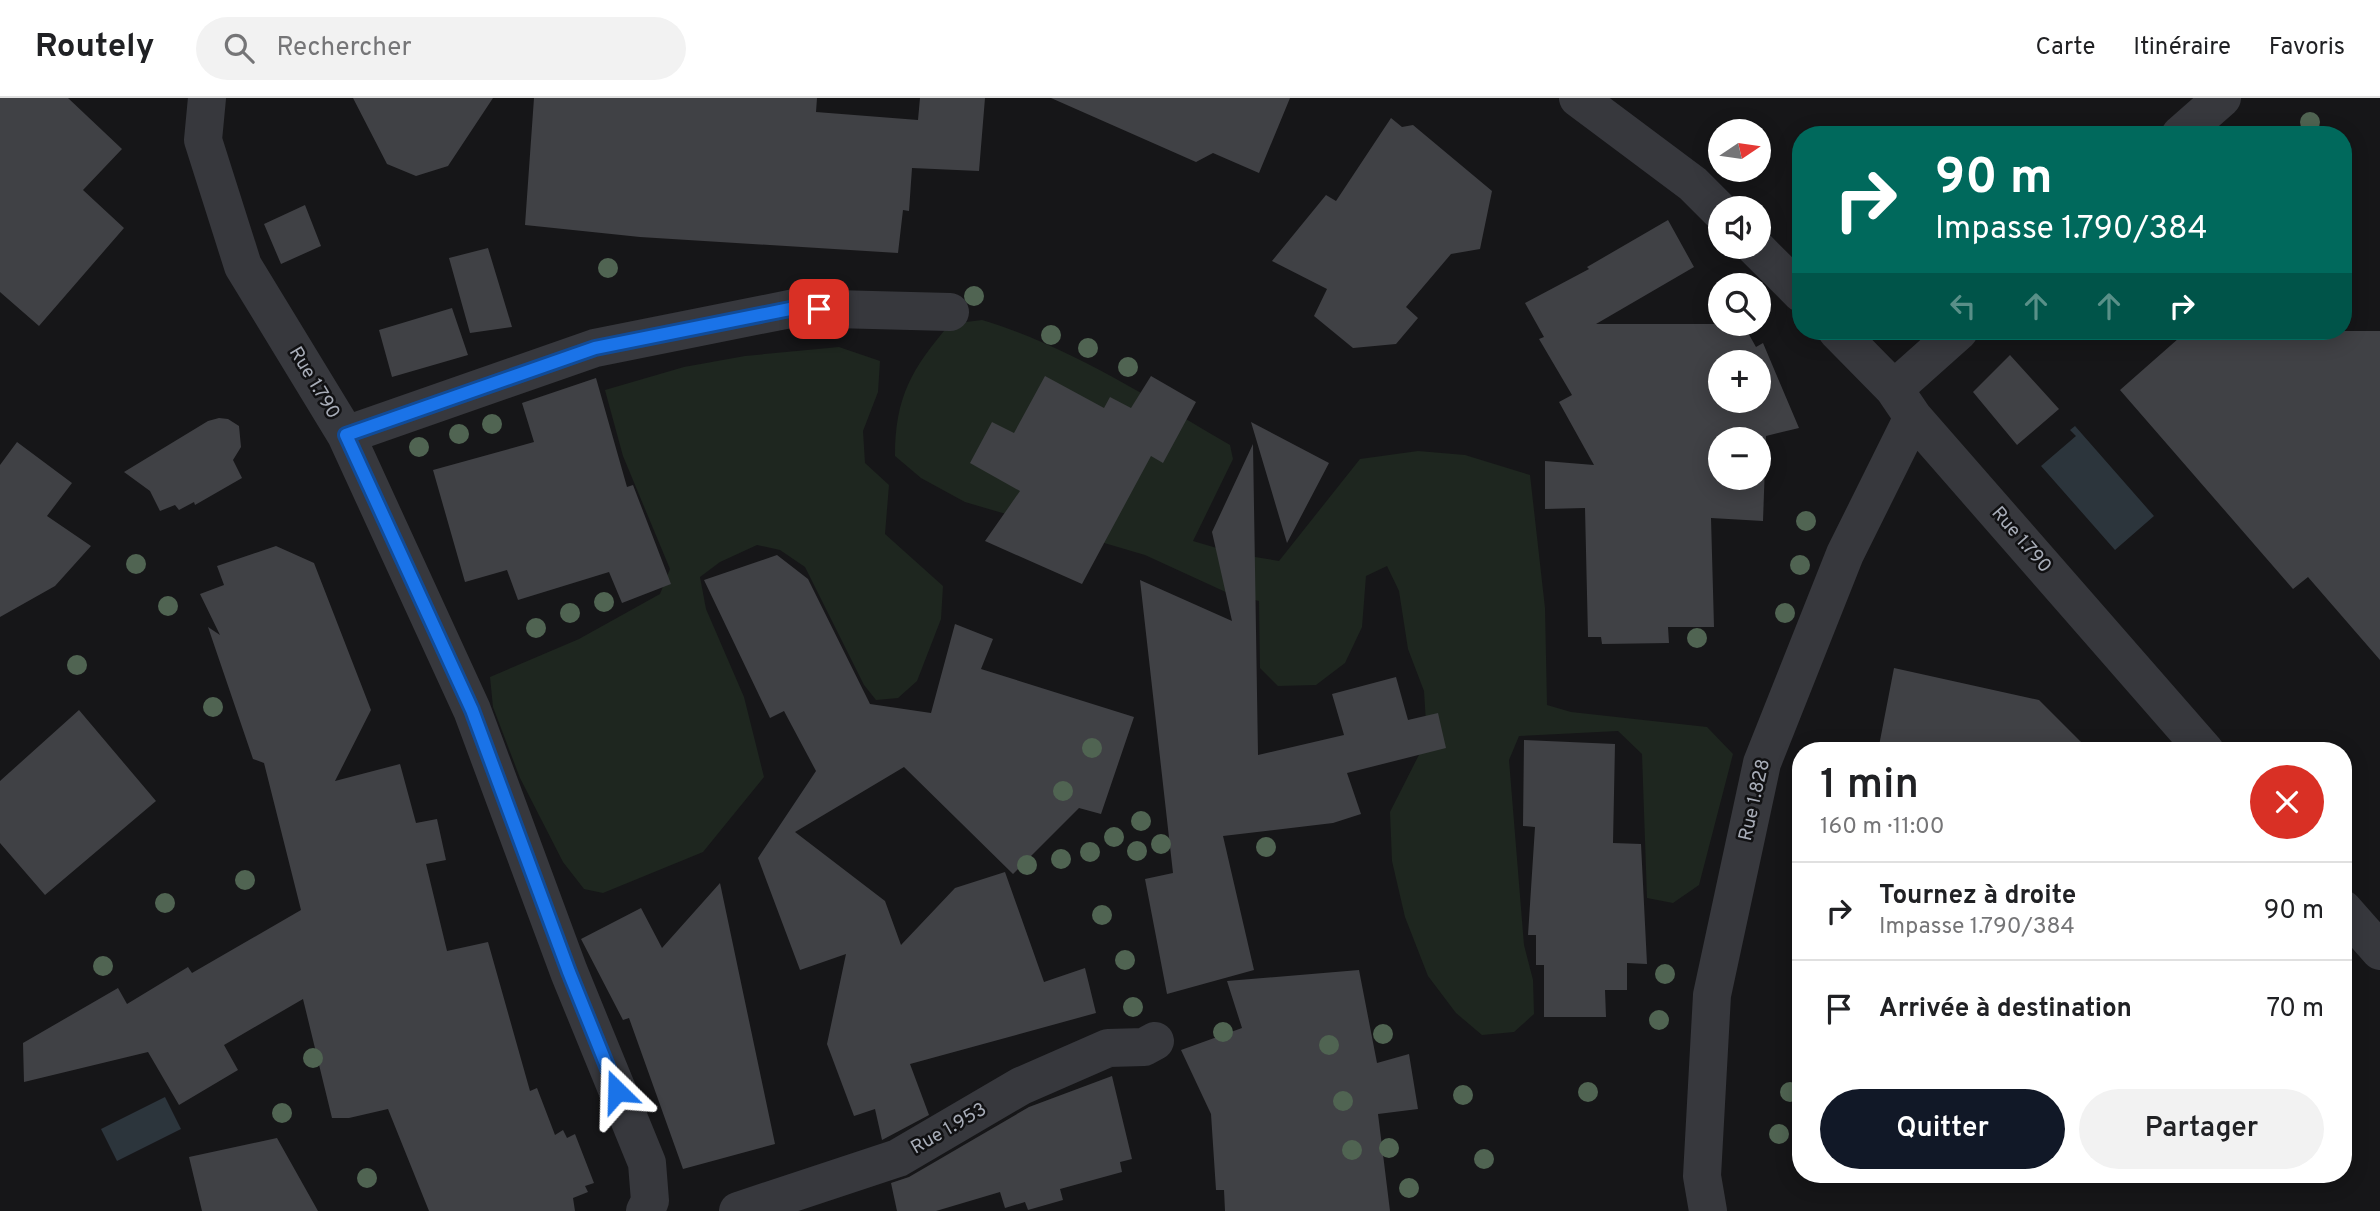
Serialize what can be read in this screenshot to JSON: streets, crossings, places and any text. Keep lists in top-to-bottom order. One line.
{"streets":{"street":["Rue 1.790","Rue 1.828","Rue 1.953"]},"crossings":[["Rue 1.790","Rue 1.828"]],"north":"right","page":{"header":"Routely","search":"Rechercher","nav":["Carte","Itinéraire","Favoris"],"map_buttons":["+","−"],"turn":["90 m","Impasse 1.790/384"],"heading":["1 min","160 m · 11:00"],"list":[{"name":"Tournez à droite","note":"Impasse 1.790/384","value":"90 m"},{"name":"Arrivée à destination","value":"70 m"}],"buttons":["Quitter","Partager"]}}
